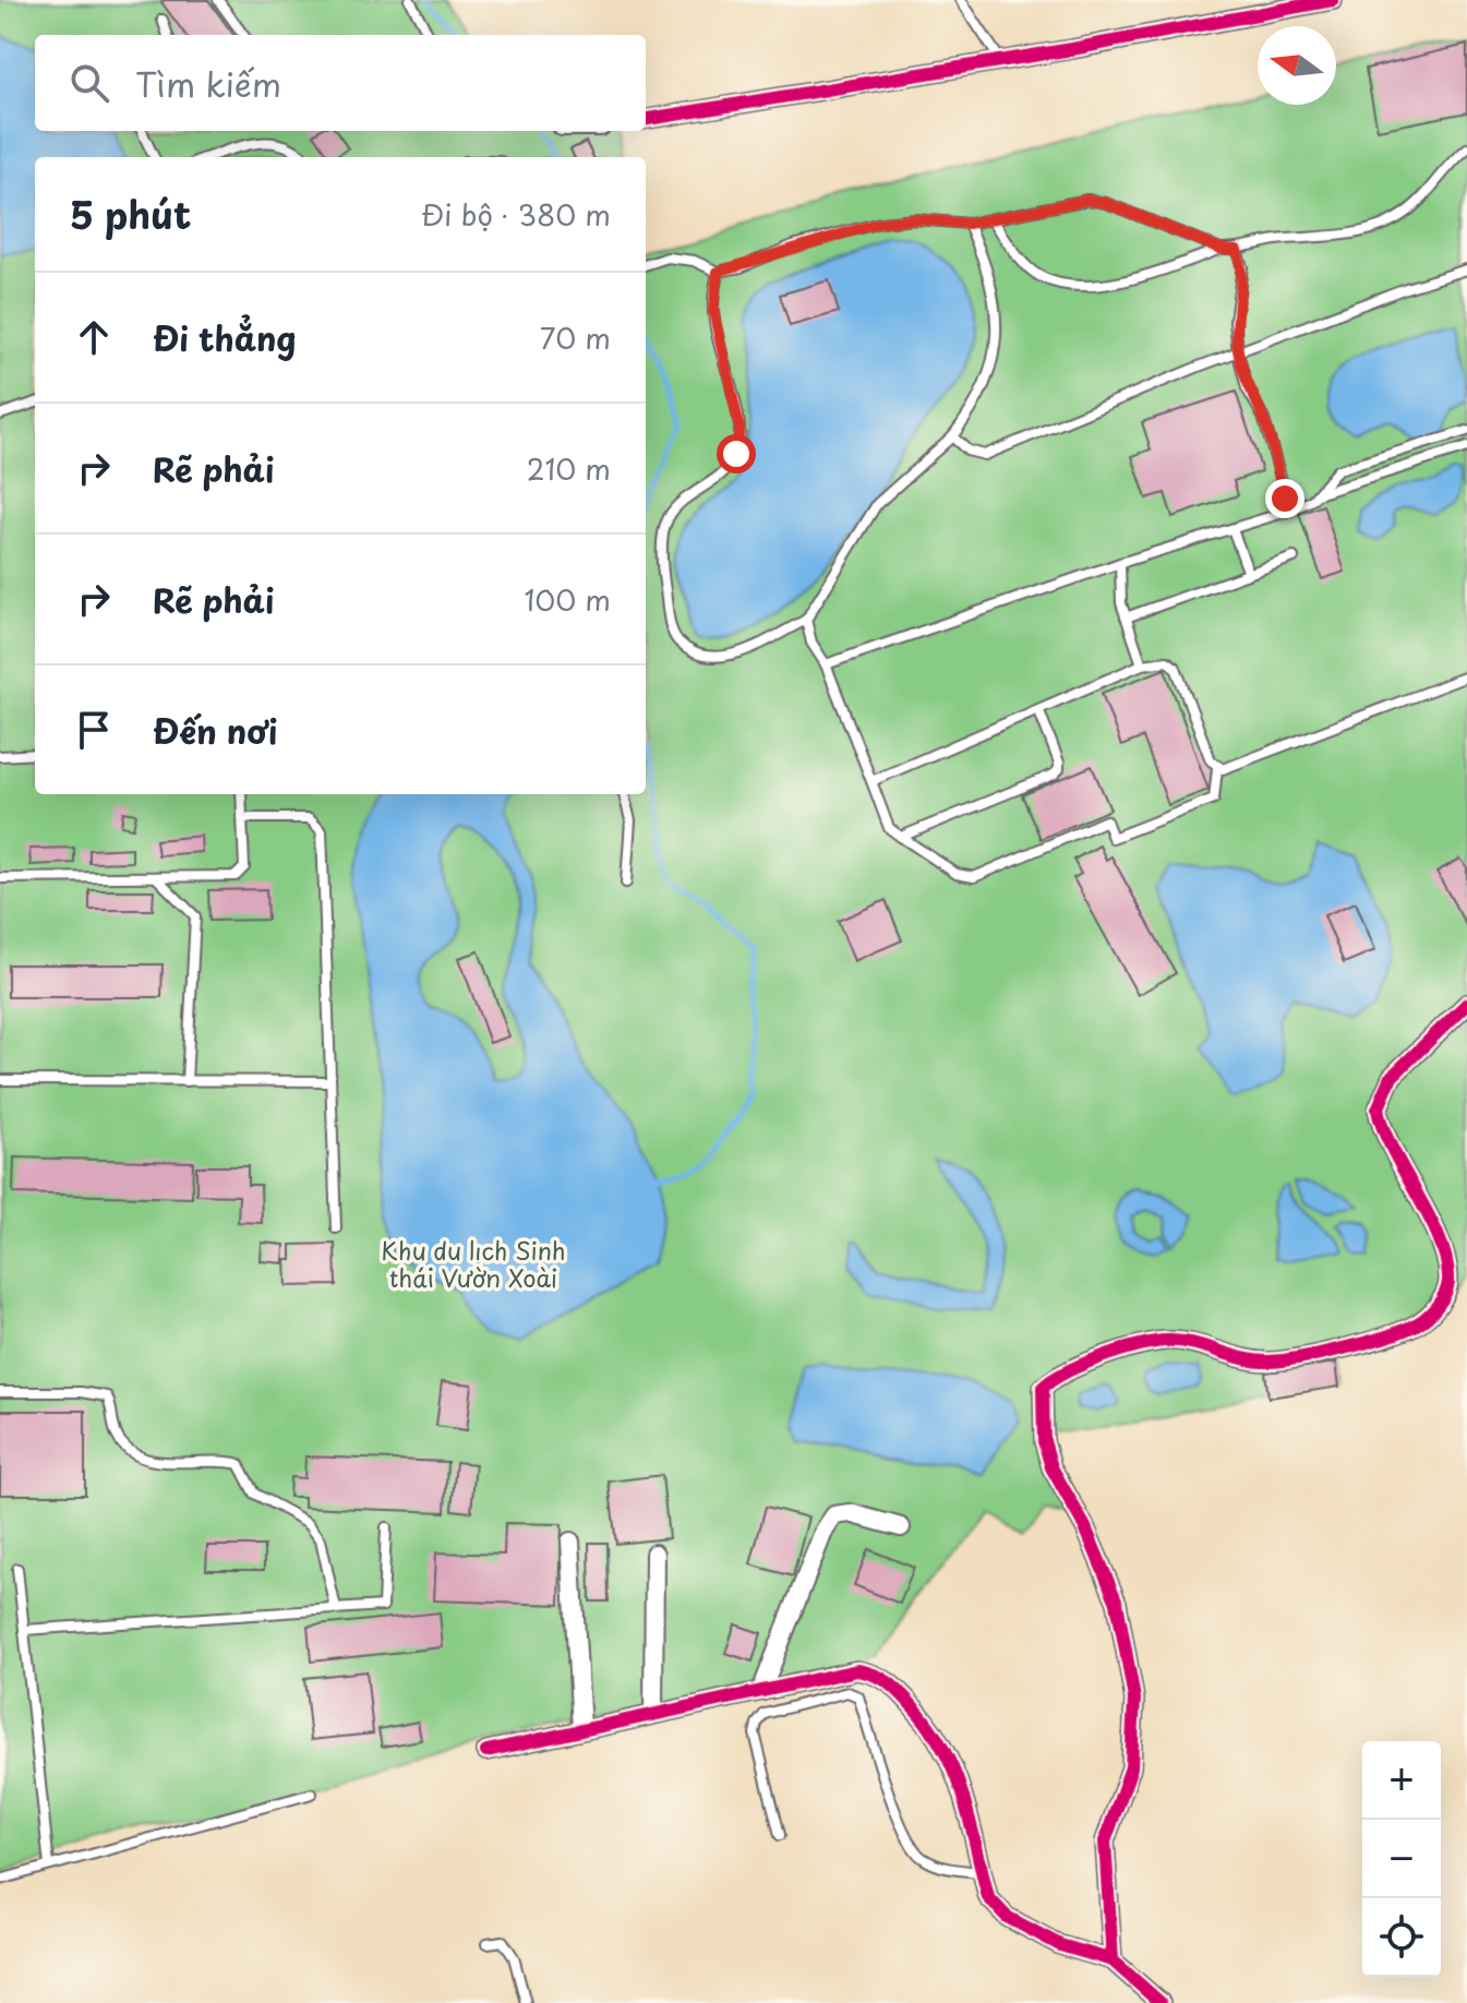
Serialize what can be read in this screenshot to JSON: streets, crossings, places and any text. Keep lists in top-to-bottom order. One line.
{"parks":["Khu du lịch Sinh thái Vườn Xoài"],"north":"left","page":{"search":"Tìm kiếm","heading":["5 phút","Đi bộ · 380 m"],"list":[["Đi thẳng","70 m"],["Rẽ phải","210 m"],["Rẽ phải","100 m"],"Đến nơi"],"map_buttons":["+","−"]}}
